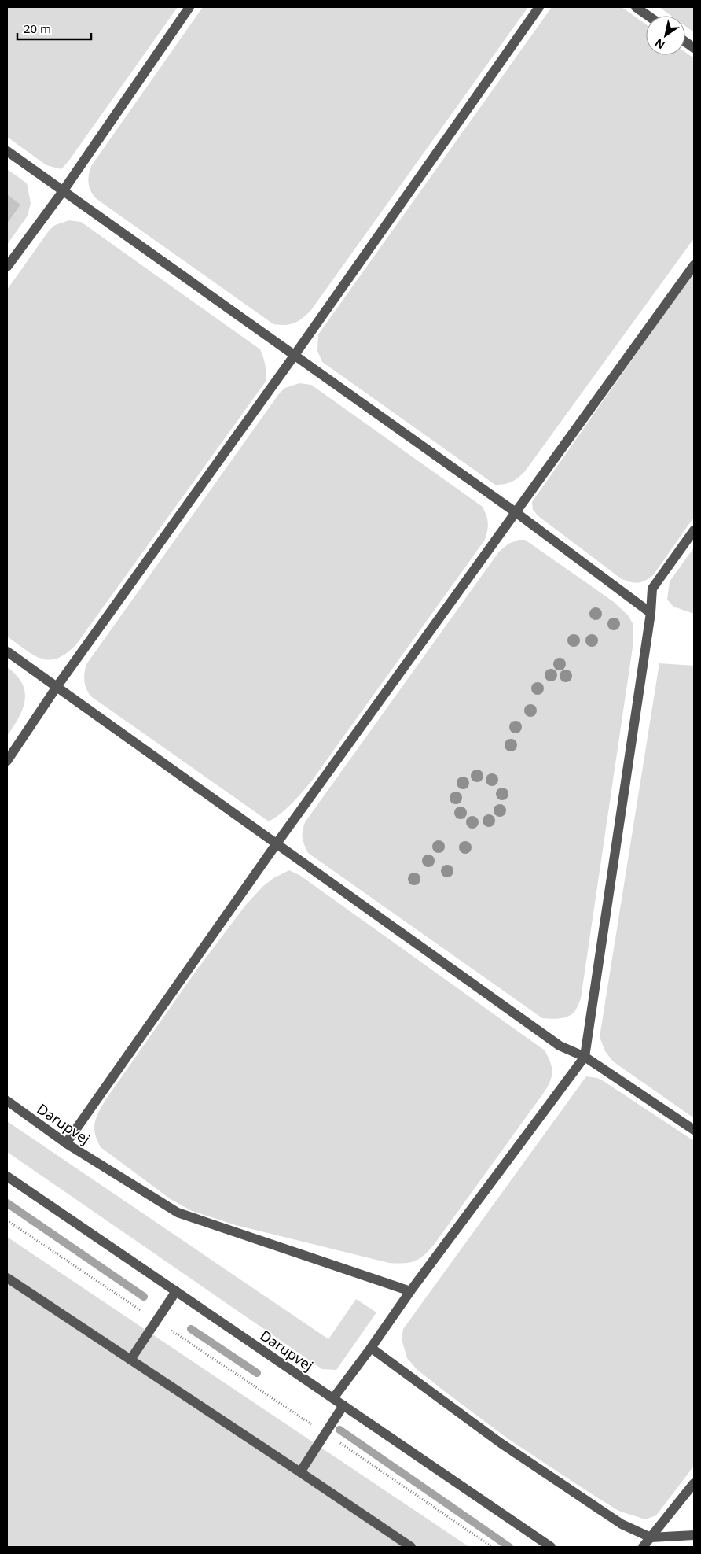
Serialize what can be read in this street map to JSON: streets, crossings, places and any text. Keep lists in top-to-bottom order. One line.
{"streets":{"street":["Darupvej"]},"scale_bar":"20 m","north":"bottom left"}
